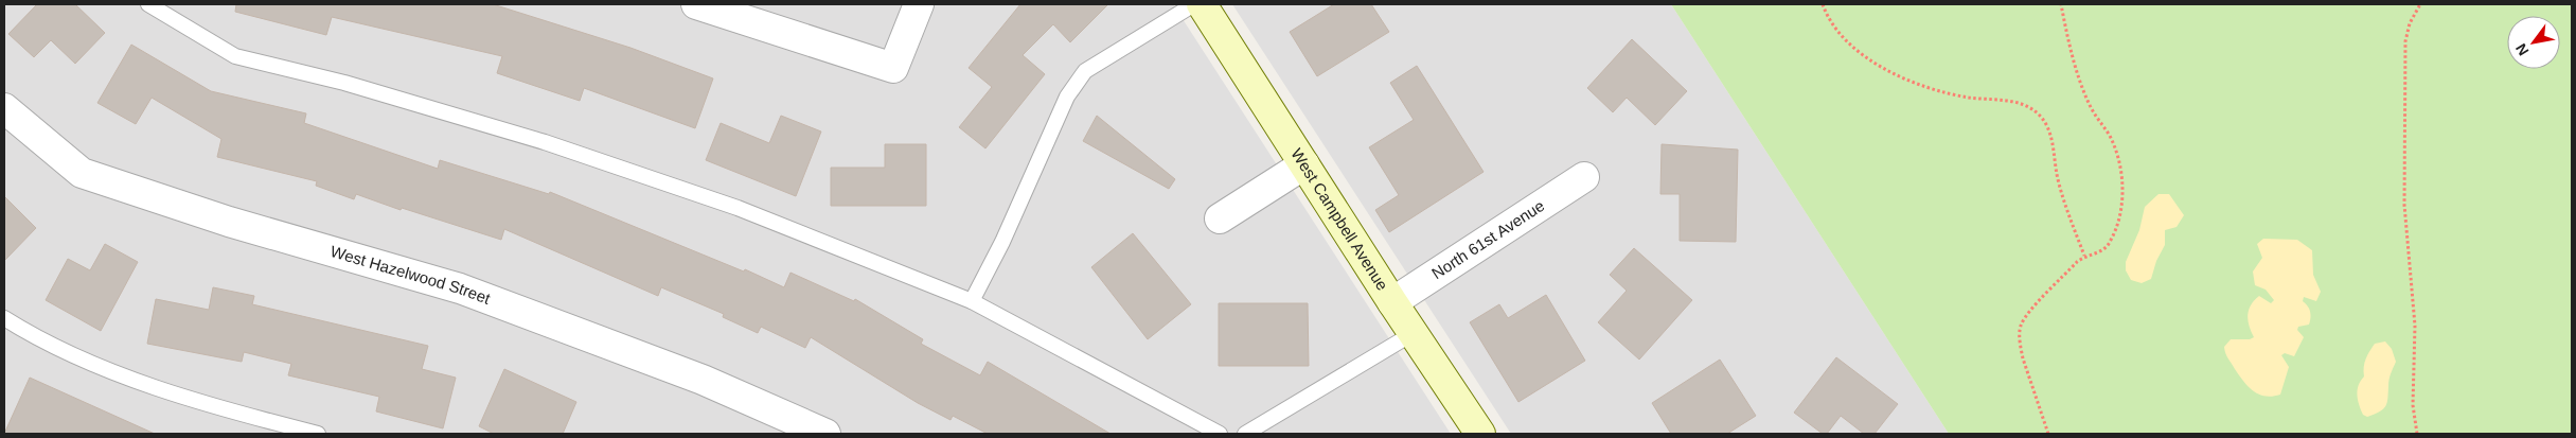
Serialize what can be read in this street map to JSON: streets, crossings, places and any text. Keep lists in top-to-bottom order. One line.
{"streets":{"street":["West Campbell Avenue","North 61st Avenue","West Hazelwood Street"]},"crossings":[["West Campbell Avenue","North 61st Avenue"]],"north":"bottom left"}
